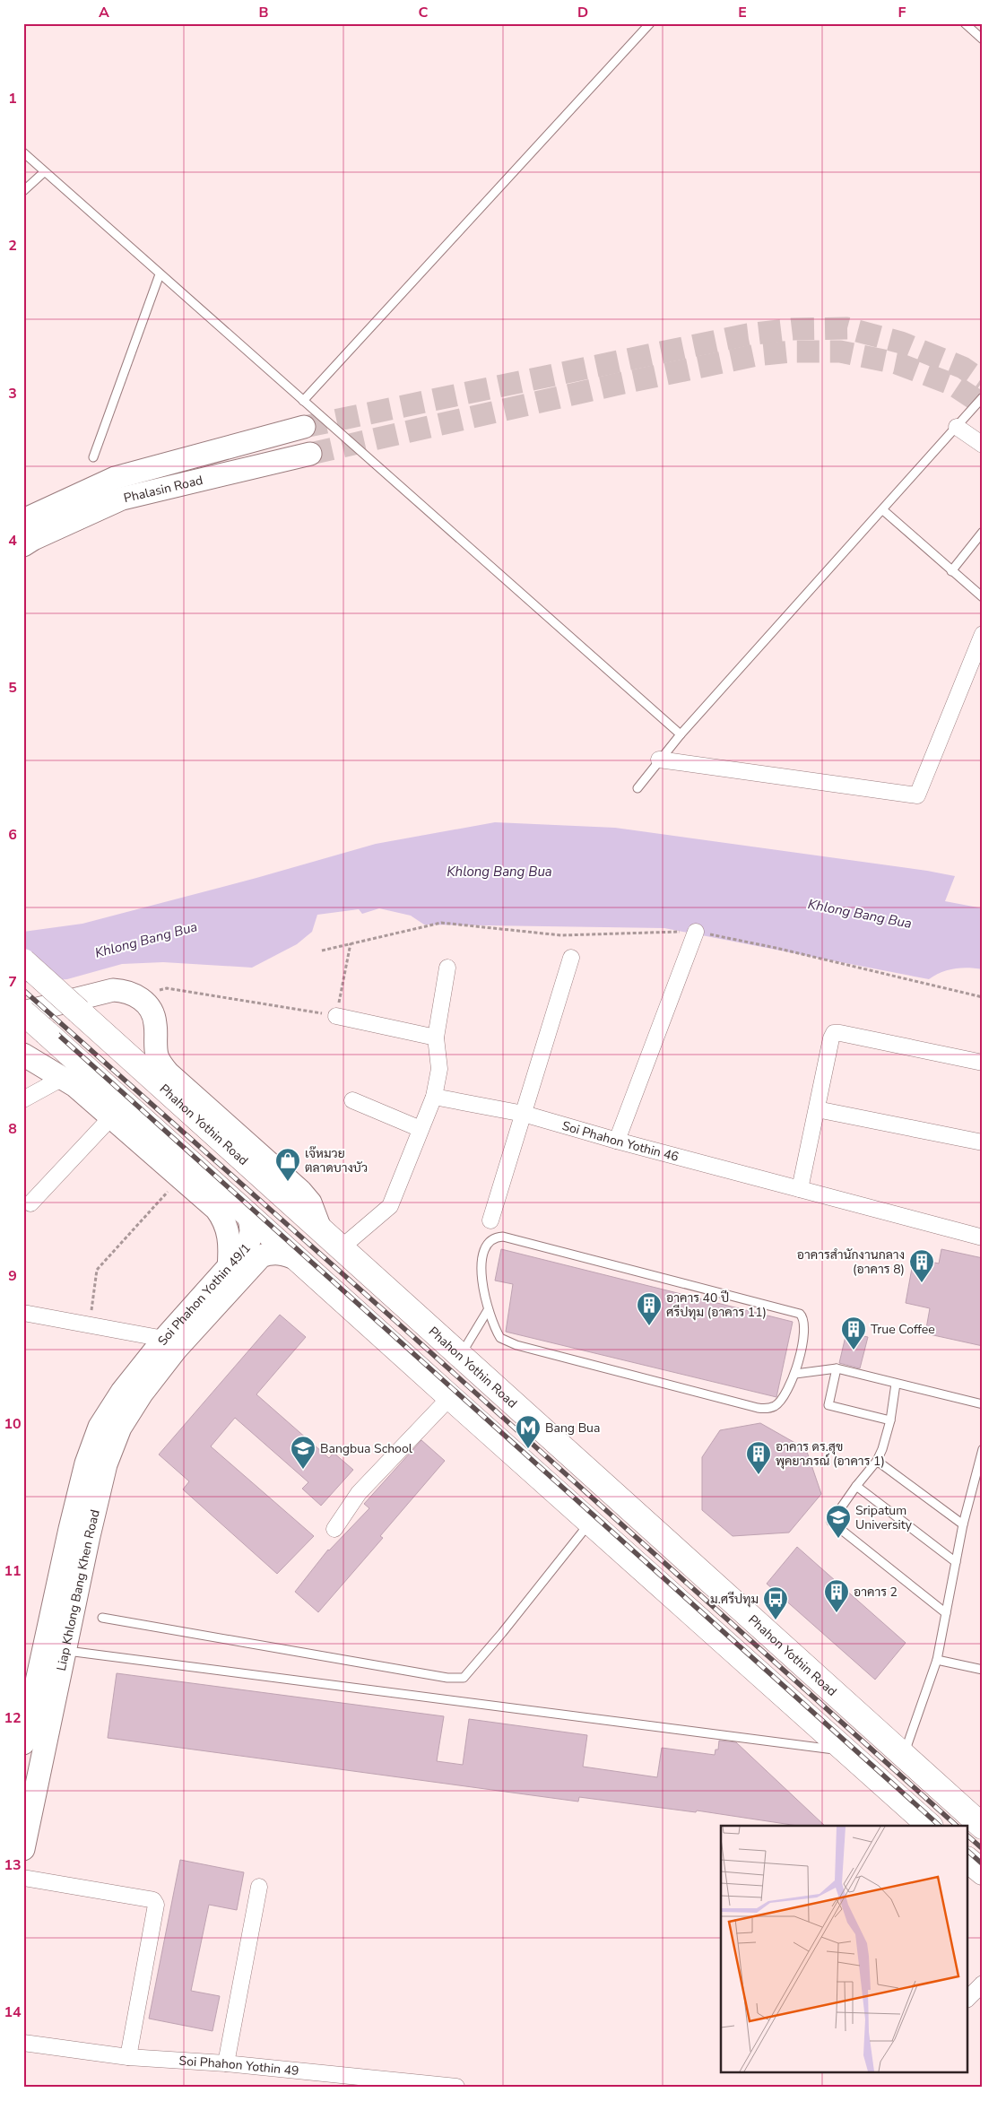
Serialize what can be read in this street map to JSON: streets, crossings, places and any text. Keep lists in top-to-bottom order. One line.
{"streets":{"main road":["Phalasin Road","Phahon Yothin Road","Soi Phahon Yothin 49/1","Liap Khlong Bang Khen Road"],"street":["Soi Phahon Yothin 46","Soi Phahon Yothin 49"]},"crossings":[["Soi Phahon Yothin 49/1","Liap Khlong Bang Khen Road"]],"water":["Khlong Bang Bua"],"places":{"shop":["เจ๊หมวย ตลาดบางบัว"],"building":["อาคารสำนักงานกลาง (อาคาร 8)","อาคาร 40 ปี ศรีปทุม (อาคาร 11)","True Coffee","อาคาร ดร.สุข พุคยาภรณ์ (อาคาร 1)","อาคาร 2"],"metro station":["Bang Bua"],"school or university":["Bangbua School","Sripatum University"],"bus stop":["ม.ศรีปทุม"]},"grid":{"columns":["A","B","C","D","E","F"],"rows":["1","2","3","4","5","6","7","8","9","10","11","12","13","14"]}}
